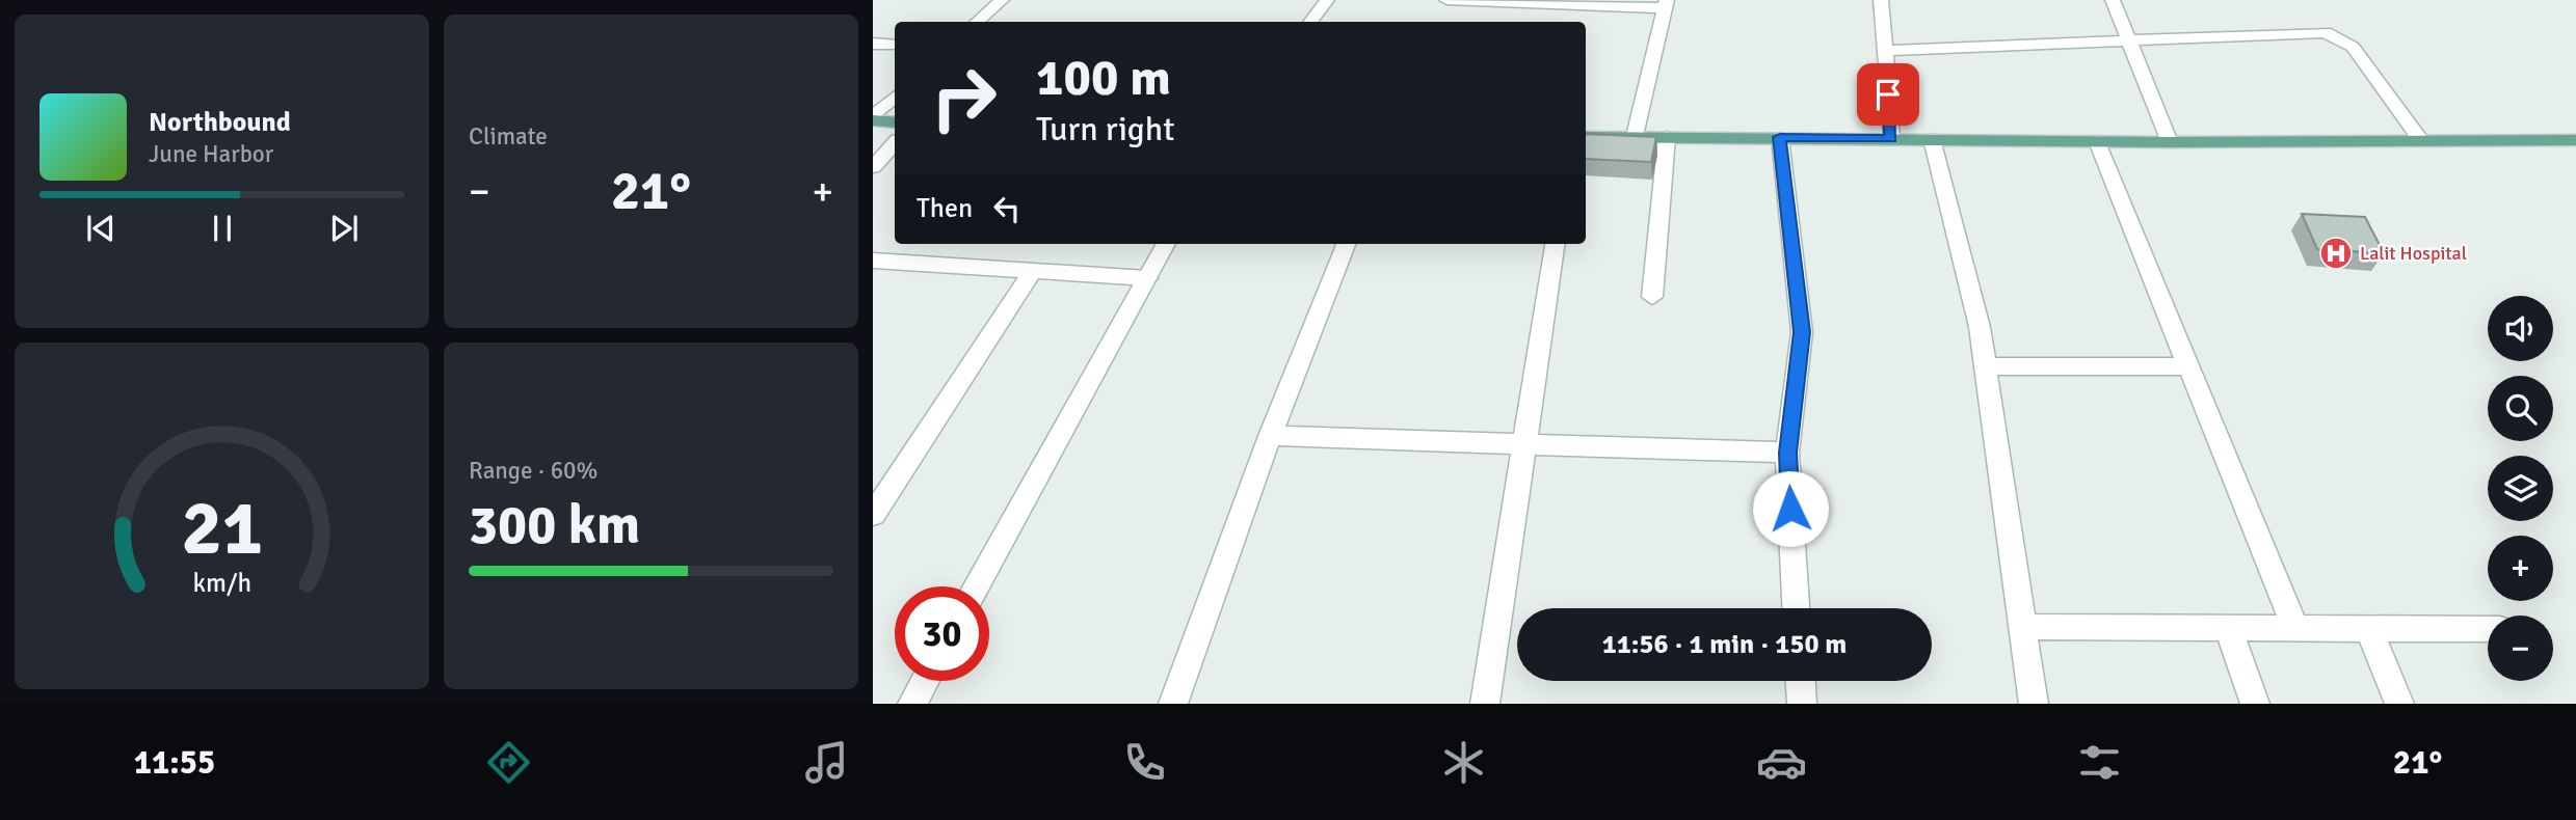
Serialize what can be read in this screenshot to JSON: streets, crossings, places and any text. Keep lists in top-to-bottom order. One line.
{"places":{"hospital":["Lalit Hospital"]},"page":{"tile":["Climate",["Range · 60%","300 km"]],"turn":["100 m","Turn right"],"song":["Northbound","June Harbor"],"heat":["−","21°","+"],"then":"Then","map_buttons":["+","−"],"limit":"30","trip":"11:56 · 1 min · 150 m","tabs":["11:55","21°"],"gauge":["21","km/h"]}}
